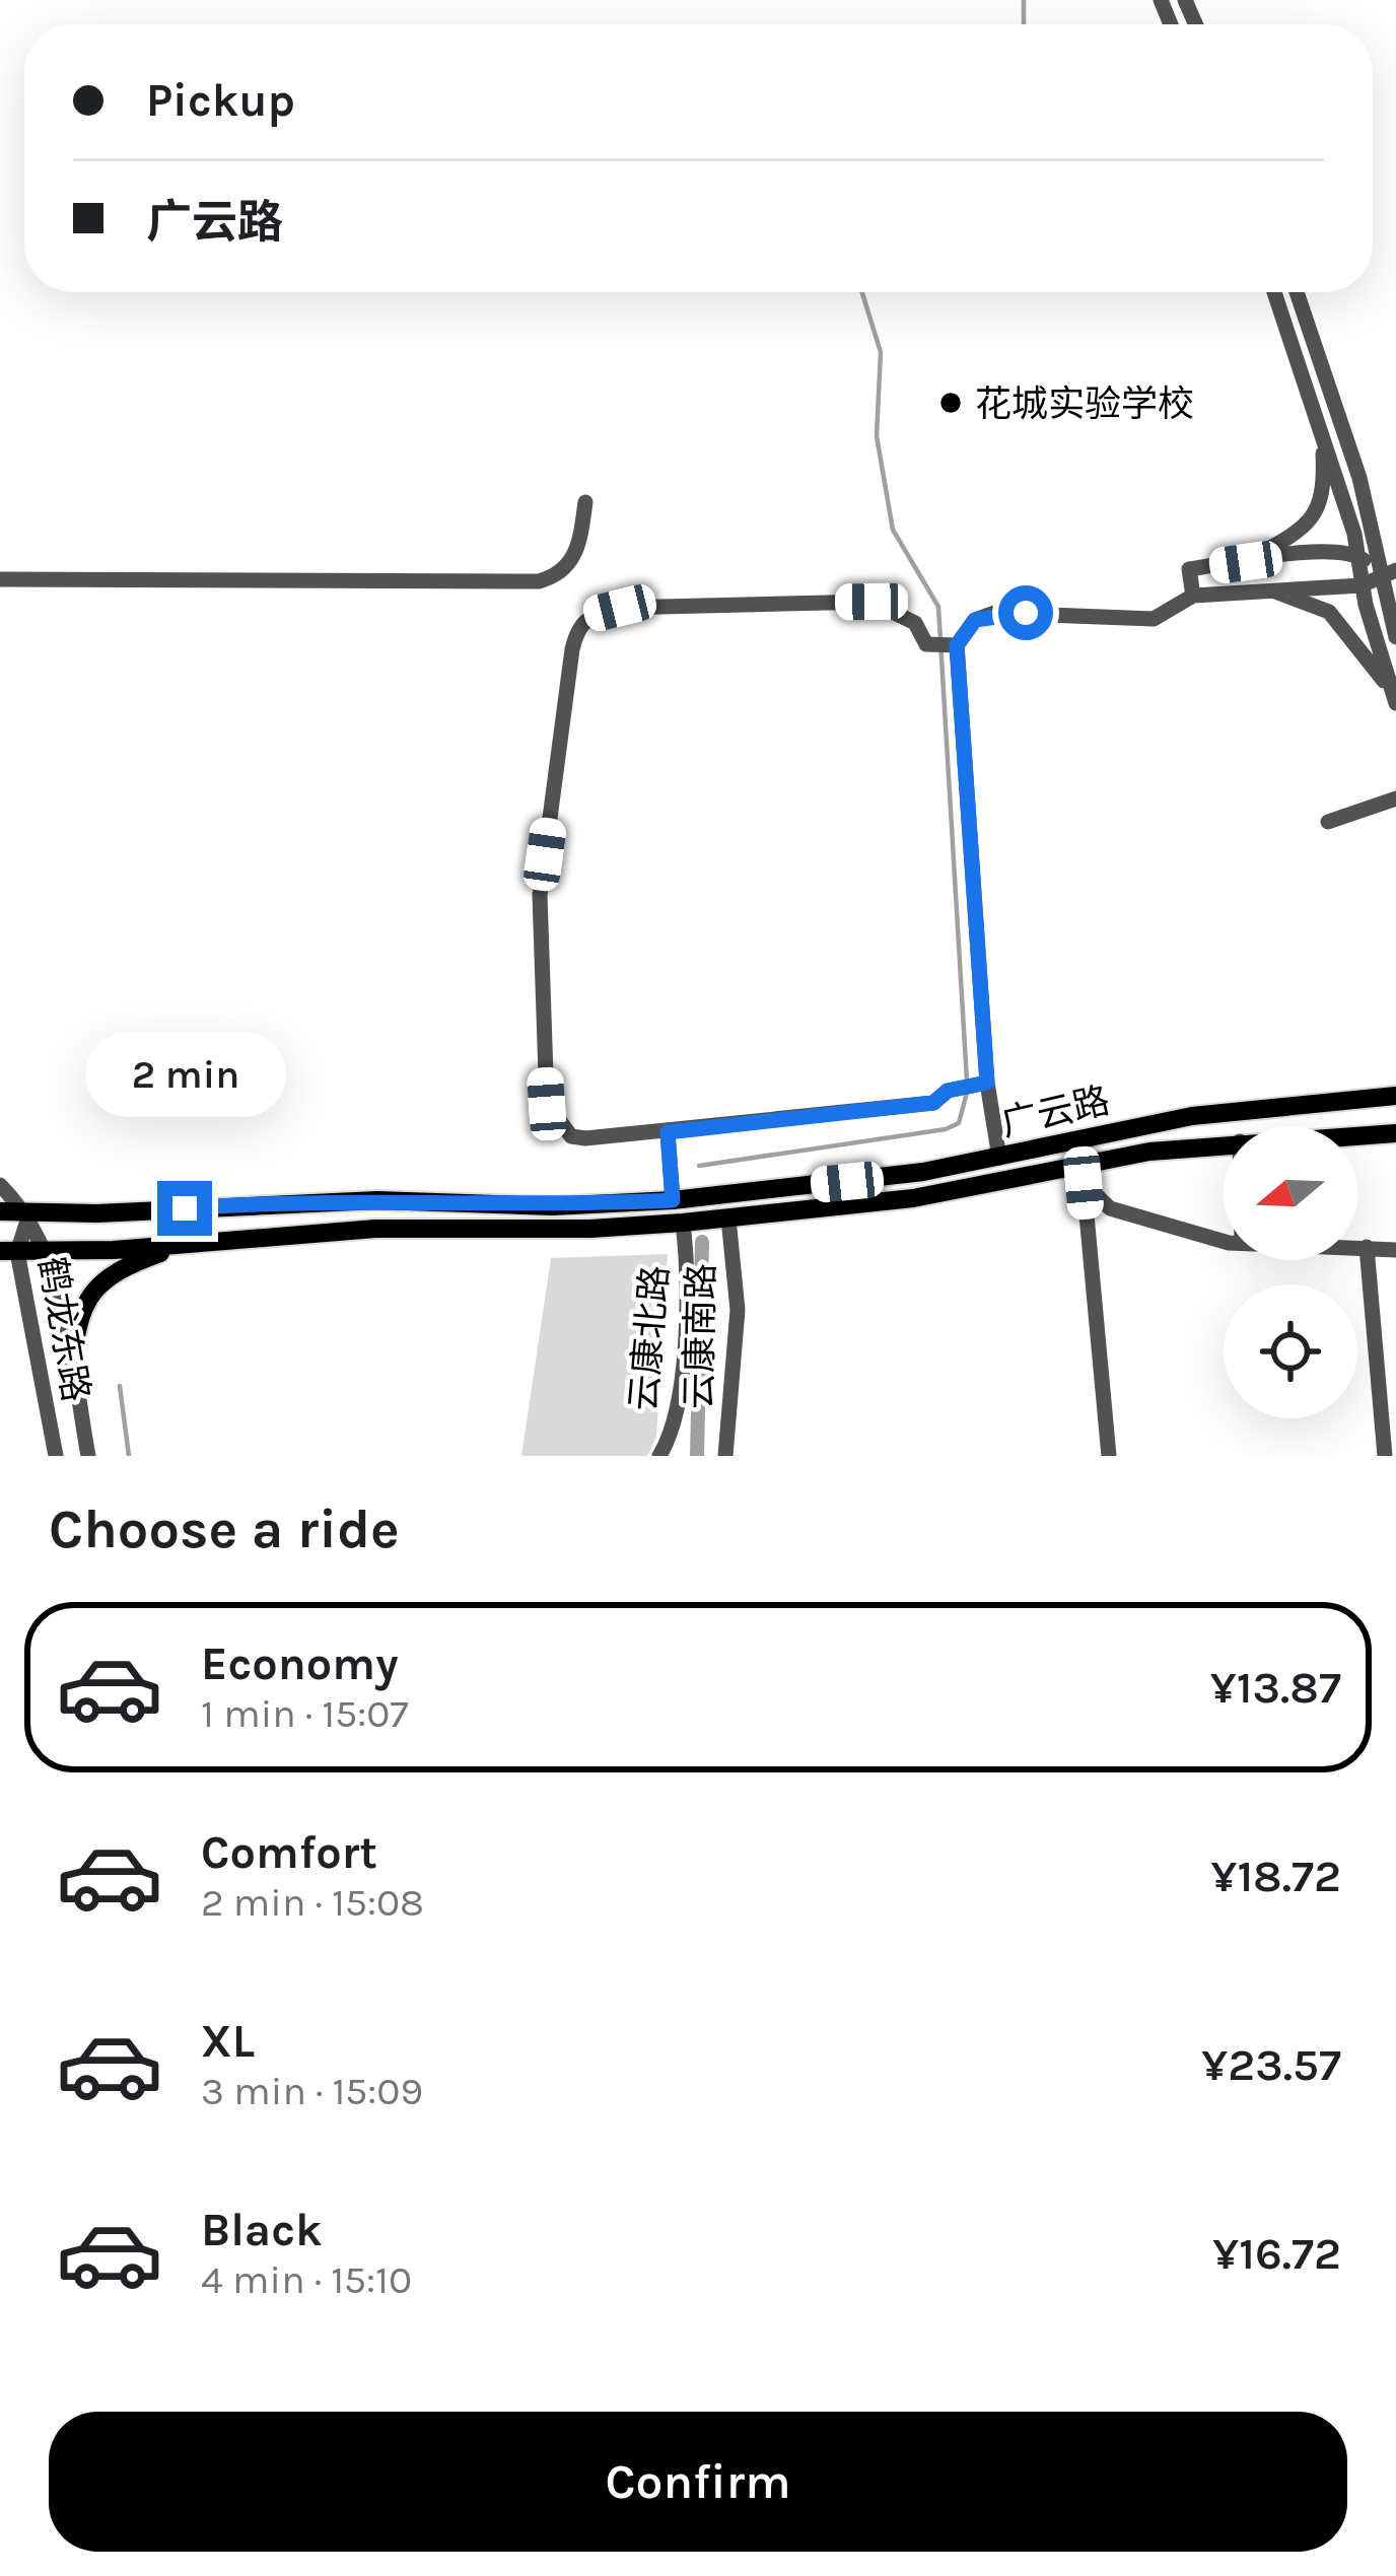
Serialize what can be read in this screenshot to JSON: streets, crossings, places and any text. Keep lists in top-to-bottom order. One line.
{"streets":{"main road":["广云路"],"street":["鹤龙东路","云康南路","云康北路"]},"crossings":[["广云路","鹤龙东路"],["广云路","云康南路"],["广云路","云康北路"]],"places":["花城实验学校"],"north":"left","page":{"banner":["Pickup","广云路"],"bubble":"2 min","heading":"Choose a ride","list":[{"name":"Economy","note":"1 min · 15:07","value":"¥13.87"},{"name":"Comfort","note":"2 min · 15:08","value":"¥18.72"},{"name":"XL","note":"3 min · 15:09","value":"¥23.57"},{"name":"Black","note":"4 min · 15:10","value":"¥16.72"}],"buttons":"Confirm"}}
